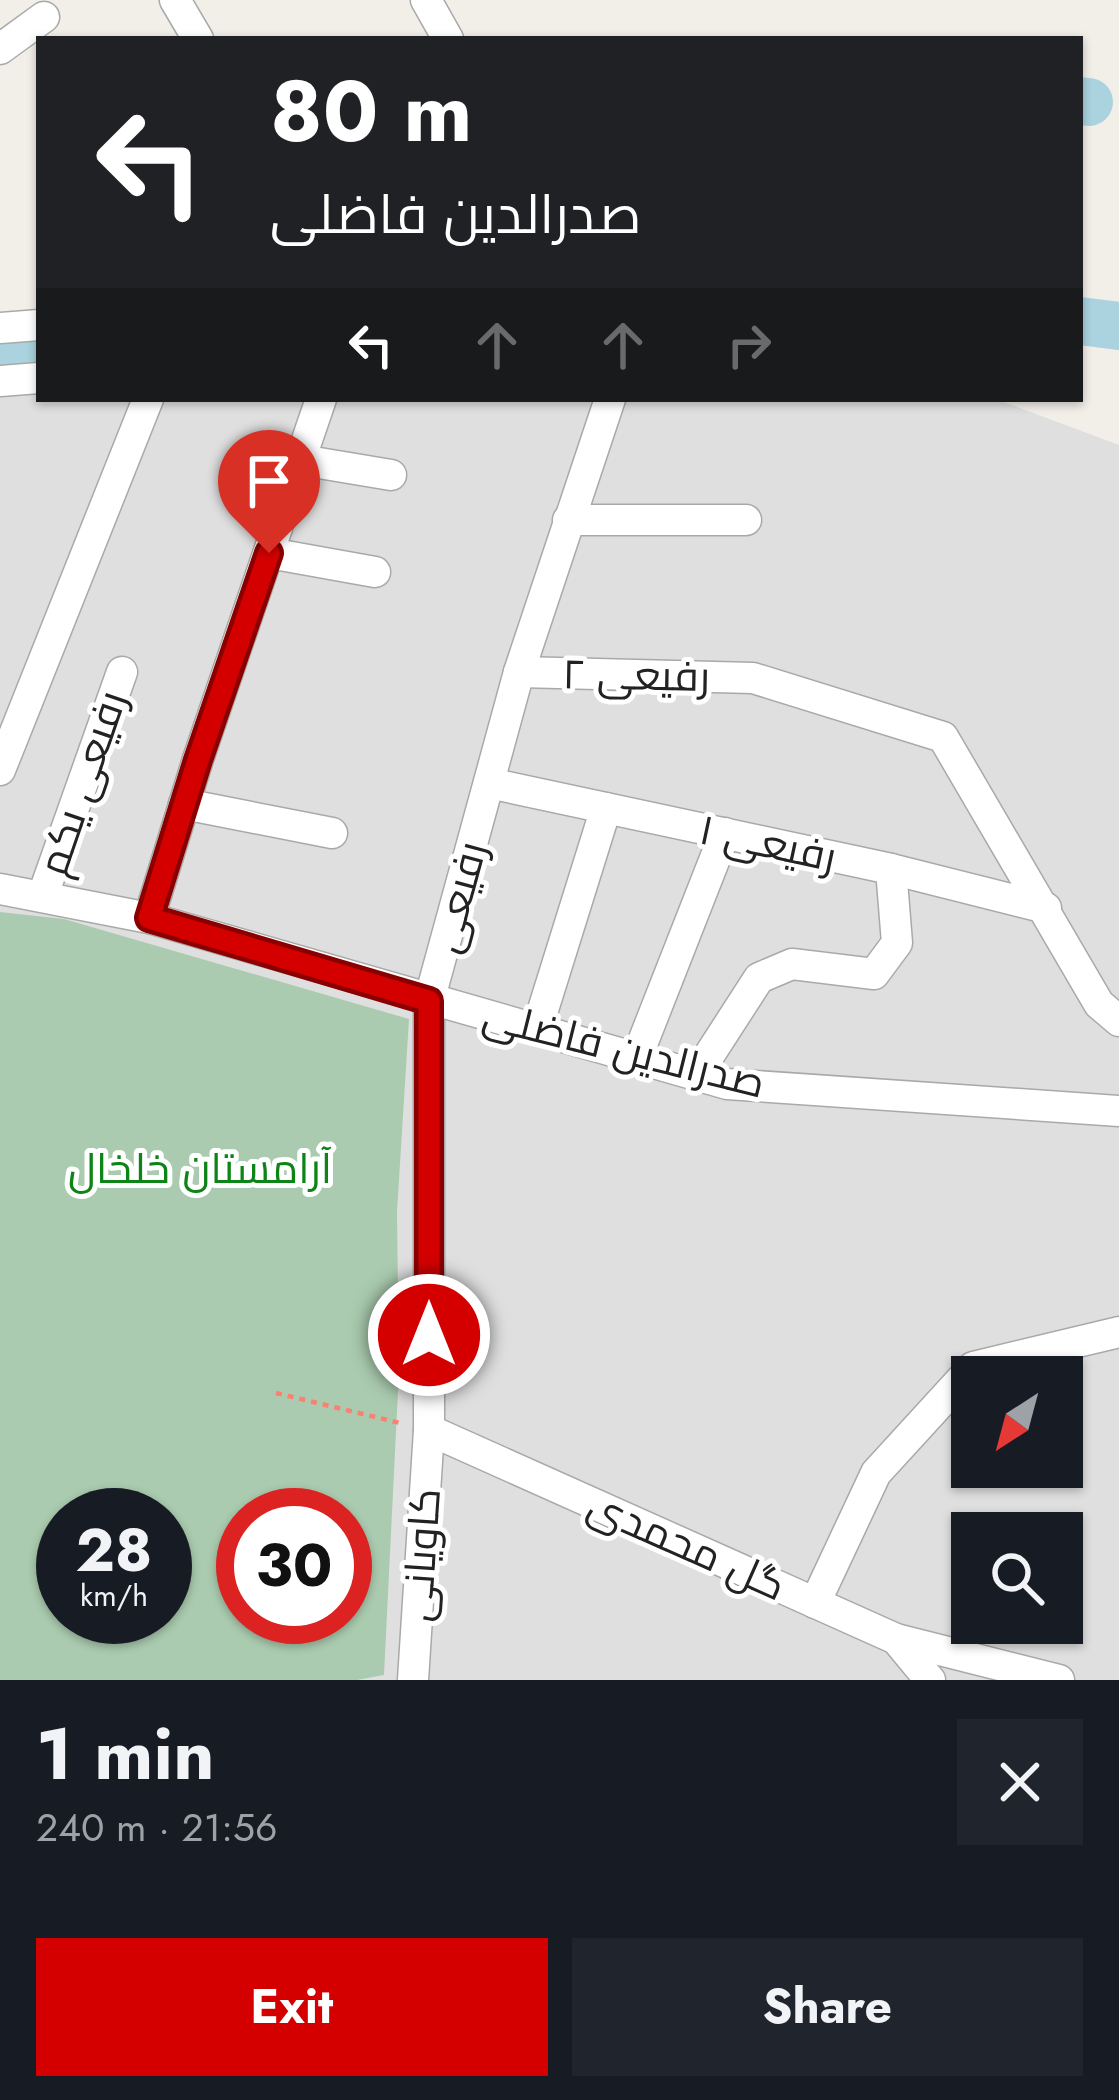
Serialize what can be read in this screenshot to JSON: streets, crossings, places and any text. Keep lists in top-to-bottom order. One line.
{"streets":{"street":["رفیعی ۲","رفیعی یکم","رفیعی ۱","رفیعی","صدرالدین فاضلی","گل محمدی","کاویانی"]},"crossings":[["رفیعی ۲","رفیعی ۱"],["رفیعی ۲","رفیعی"],["رفیعی یکم","صدرالدین فاضلی"],["رفیعی ۱","رفیعی"],["رفیعی","صدرالدین فاضلی"],["رفیعی","گل محمدی"],["رفیعی","کاویانی"],["گل محمدی","کاویانی"]],"parks":["آرامستان خلخال"],"north":"bottom left","page":{"turn":["80 m","صدرالدین فاضلی"],"speed":"28 km/h","limit":"30","heading":["1 min","240 m · 21:56"],"buttons":["Exit","Share"]}}
